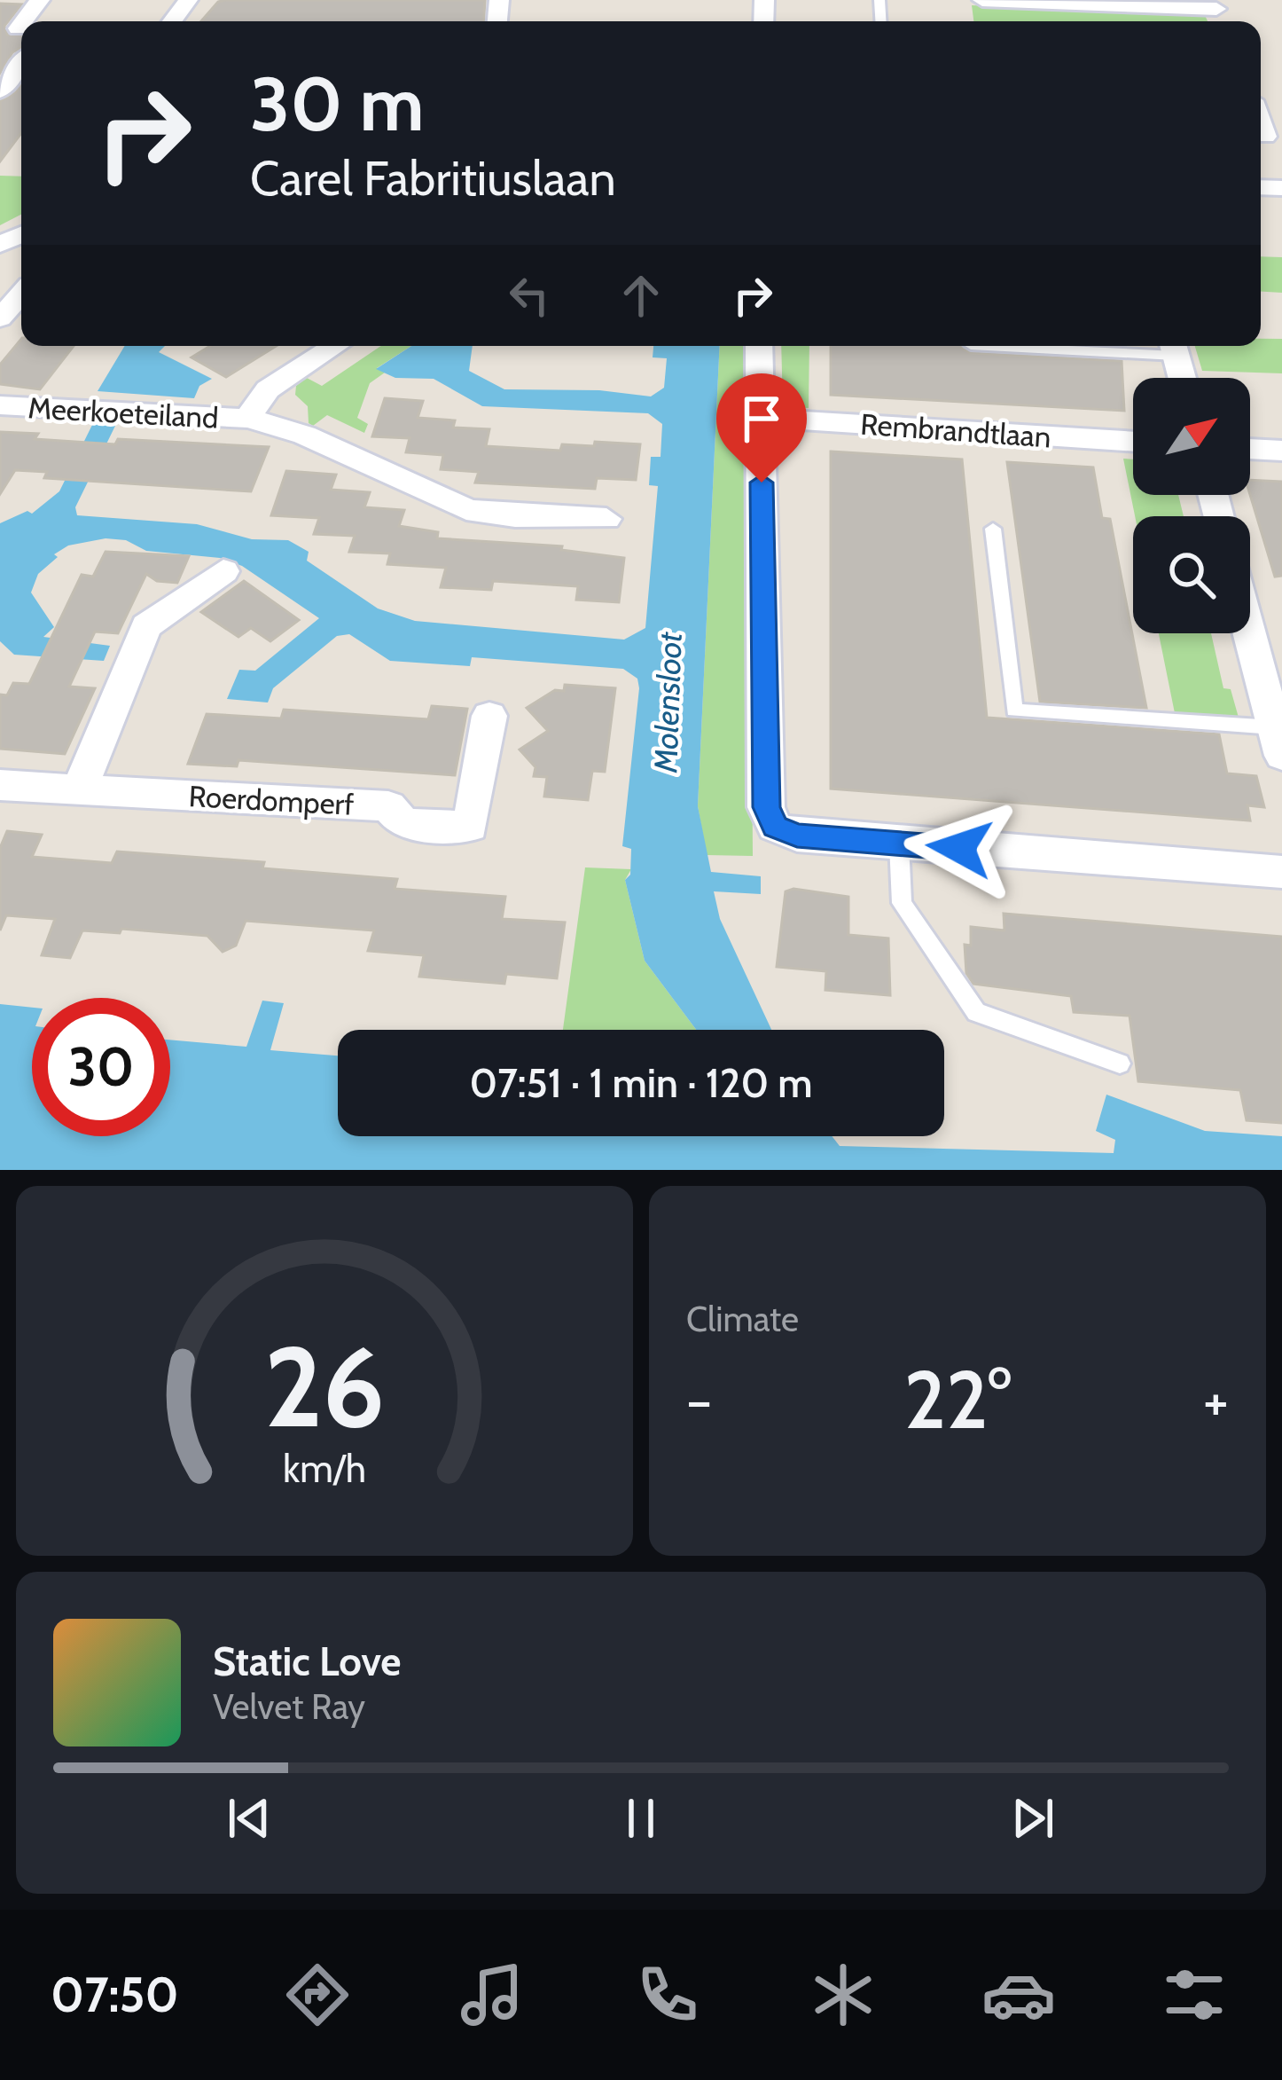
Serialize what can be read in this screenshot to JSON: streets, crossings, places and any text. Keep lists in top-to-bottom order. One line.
{"streets":{"street":["Meerkoeteiland","Rembrandtlaan","Roerdomperf"]},"water":["Molensloot"],"north":"top right","page":{"turn":["30 m","Carel Fabritiuslaan"],"limit":"30","trip":"07:51 · 1 min · 120 m","tile":"Climate","heat":["−","22°","+"],"song":["Static Love","Velvet Ray"],"tabs":"07:50","gauge":["26","km/h"]}}
